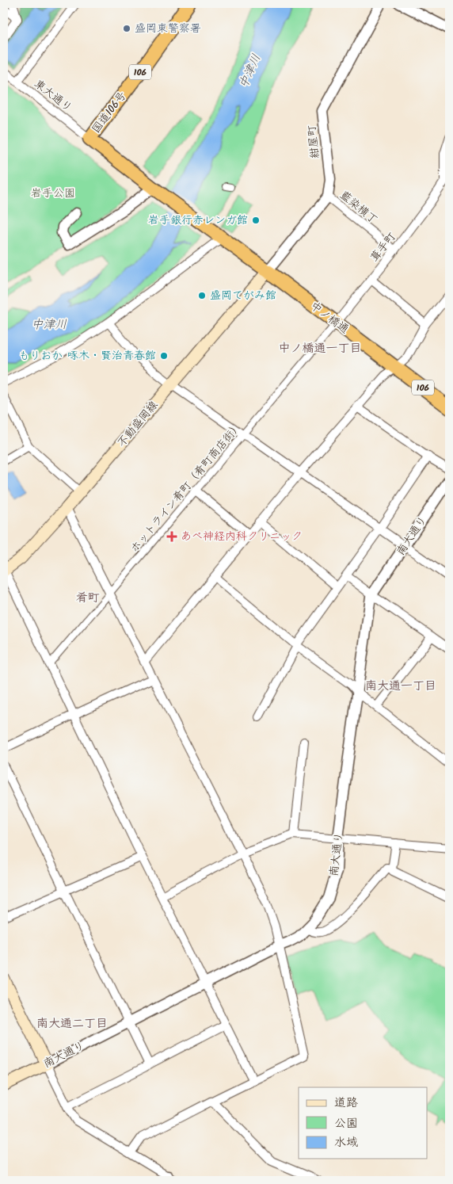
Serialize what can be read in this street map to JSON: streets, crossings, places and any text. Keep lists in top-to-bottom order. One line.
{"streets":{"highway":["106","国道106号","中ノ橋通"],"main road":["不動盛岡線","南大通り"],"street":["東大通り","紺屋町","藍染横丁","葺手町","ホットライン肴町（肴町商店街）"]},"crossings":[["東大通り","国道106号"],["国道106号","中ノ橋通"],["紺屋町","藍染横丁"],["藍染横丁","葺手町"],["葺手町","中ノ橋通"],["葺手町","ホットライン肴町（肴町商店街）"],["中ノ橋通","不動盛岡線"],["中ノ橋通","ホットライン肴町（肴町商店街）"]],"districts":["中ノ橋通一丁目","肴町","南大通一丁目","南大通二丁目"],"water":["中津川"],"parks":["岩手公園"],"places":{"other":["盛岡東警察署","岩手銀行赤レンガ館","盛岡てがみ館","もりおか 啄木・賢治青春館"],"health":["あべ神経内科クリニック"]},"legend":["道路","公園","水域"]}
